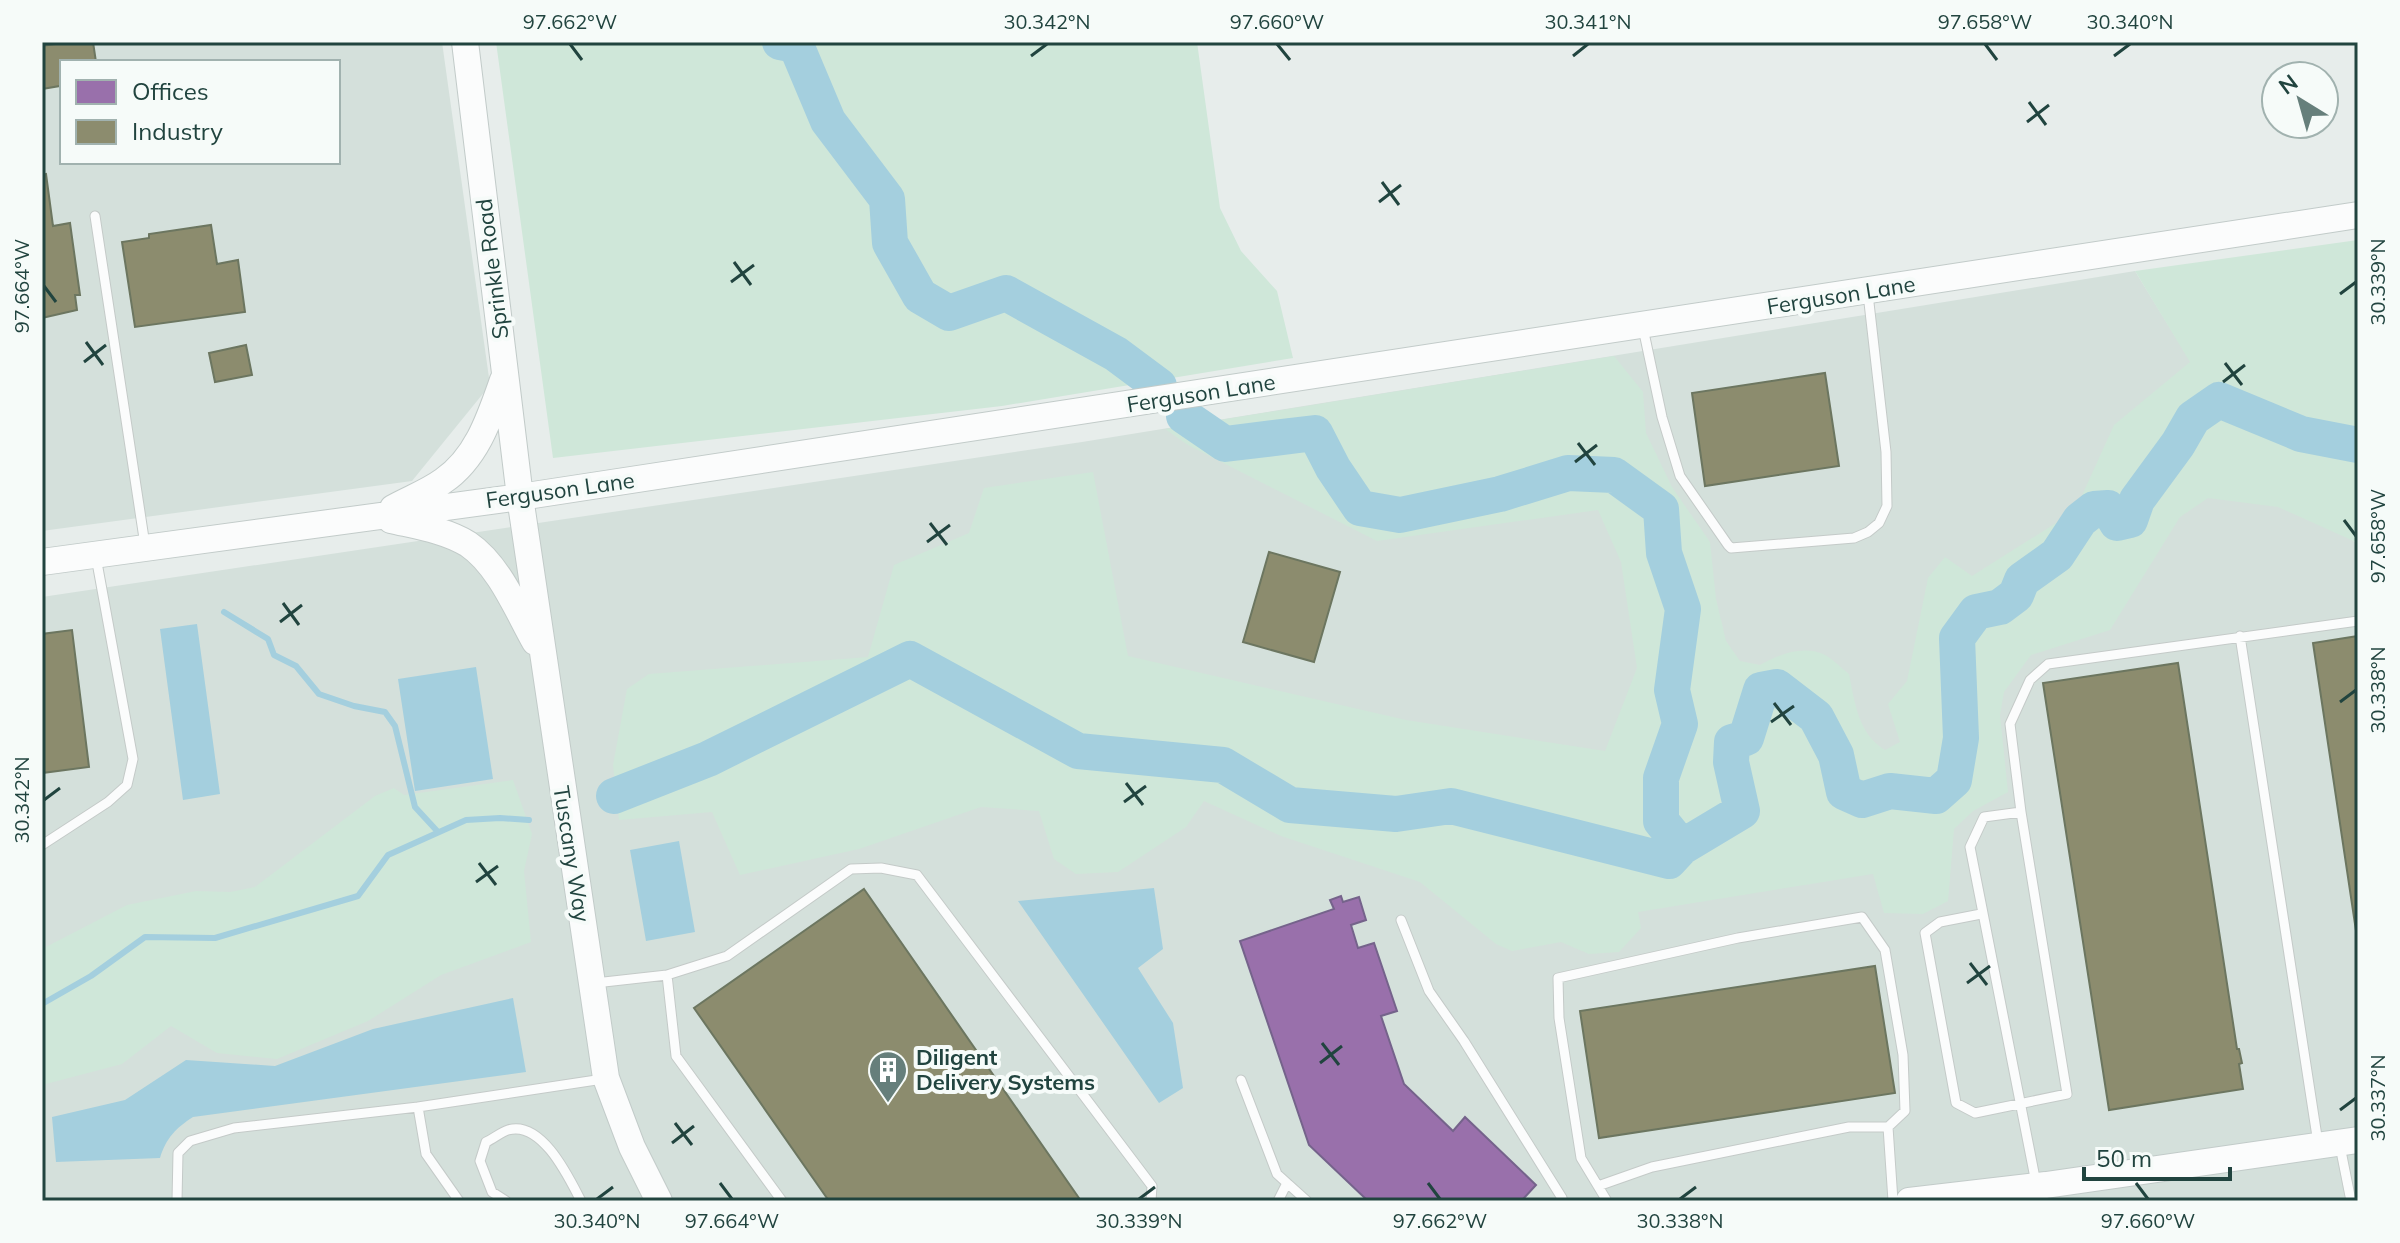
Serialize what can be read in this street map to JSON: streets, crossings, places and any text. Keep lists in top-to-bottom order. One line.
{"streets":{"street":["Sprinkle Road","Ferguson Lane","Tuscany Way"]},"crossings":[["Sprinkle Road","Ferguson Lane"],["Sprinkle Road","Tuscany Way"],["Ferguson Lane","Tuscany Way"]],"places":{"building":["Diligent Delivery Systems"]},"legend":["Offices","Industry"],"scale_bar":"50 m","north":"top left","coordinates":["97.662°W","30.342°N","97.660°W","30.341°N","97.658°W","30.340°N","30.339°N","97.664°W","30.338°N","30.337°N"]}
